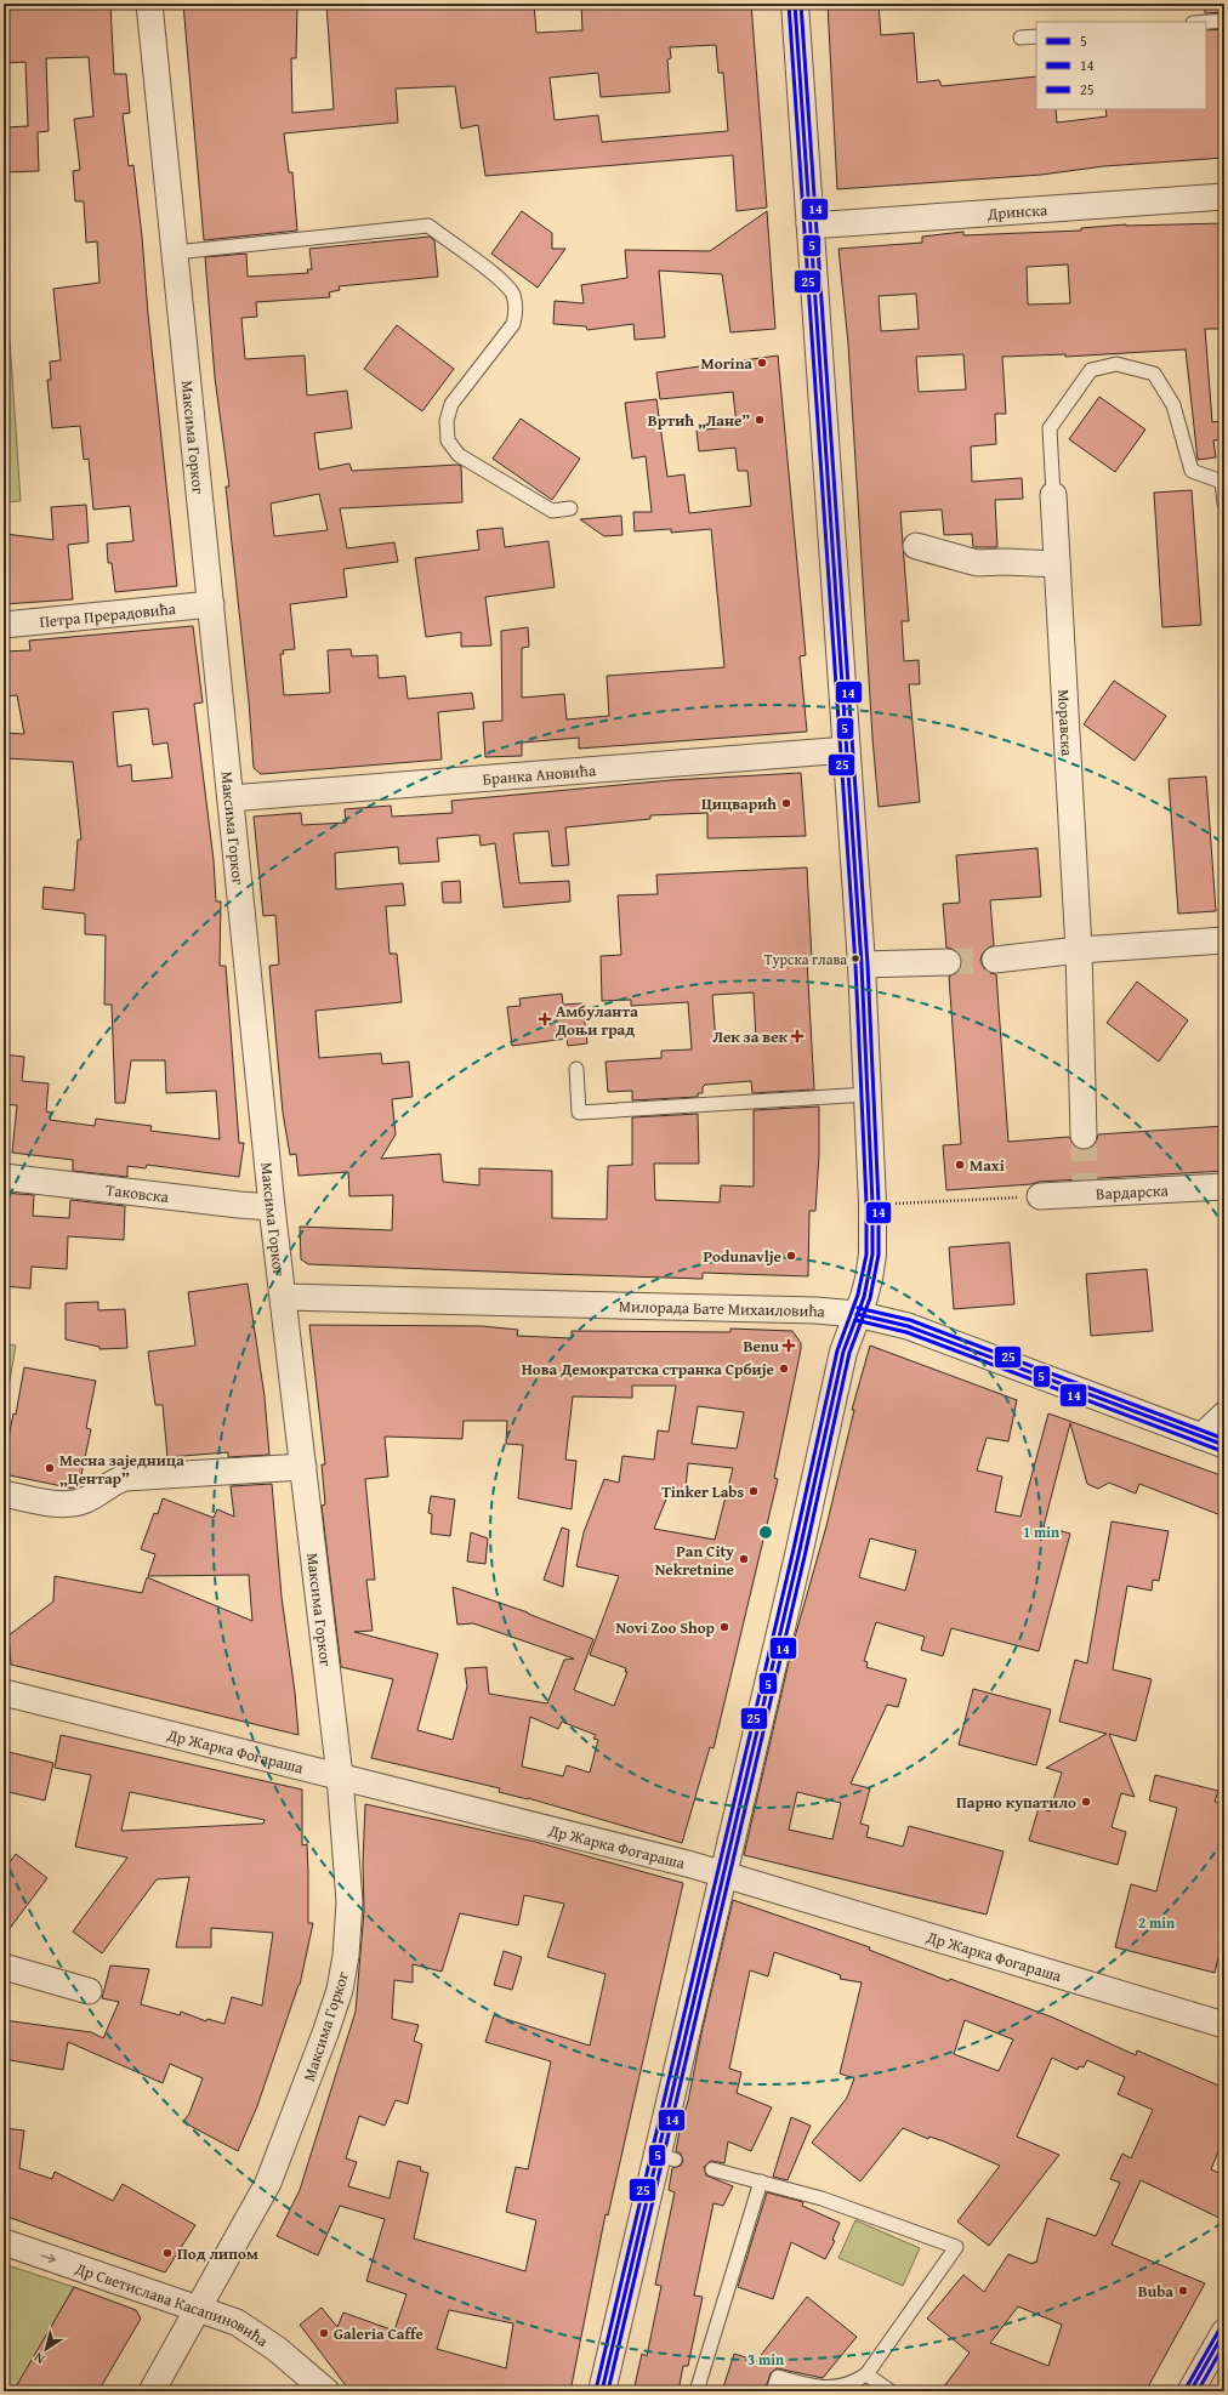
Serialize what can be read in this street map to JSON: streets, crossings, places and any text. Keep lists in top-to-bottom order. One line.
{"streets":{"street":["Дринска","Максима Горког","Петра Прерадовића","Моравска","Бранка Ановића","Вардарска","Таковска","Милорада Бате Михаиловића","Др Жарка Фогараша","Др Светислава Касапиновића"]},"crossings":[["Максима Горког","Петра Прерадовића"],["Максима Горког","Бранка Ановића"],["Максима Горког","Таковска"],["Максима Горког","Милорада Бате Михаиловића"],["Максима Горког","Др Жарка Фогараша"],["Максима Горког","Др Светислава Касапиновића"]],"one_way":["Др Светислава Касапиновића"],"places":{"other":["Morina","Вртић „Лане”","Цицварић","Турска глава","Maxi","Podunavlje","Нова Демократска странка Србије","Месна заједница „Центар”","Tinker Labs","Pan City Nekretnine","Novi Zoo Shop","Парно купатило","Под липом","Buba","Galeria Caffe"],"health":["Амбуланта Доњи град","Лек за век","Benu"]},"lines":["transit line 5","transit line 14","transit line 25"],"legend":["5","14","25"],"north":"bottom left","rings":["1 min","2 min","3 min"]}
